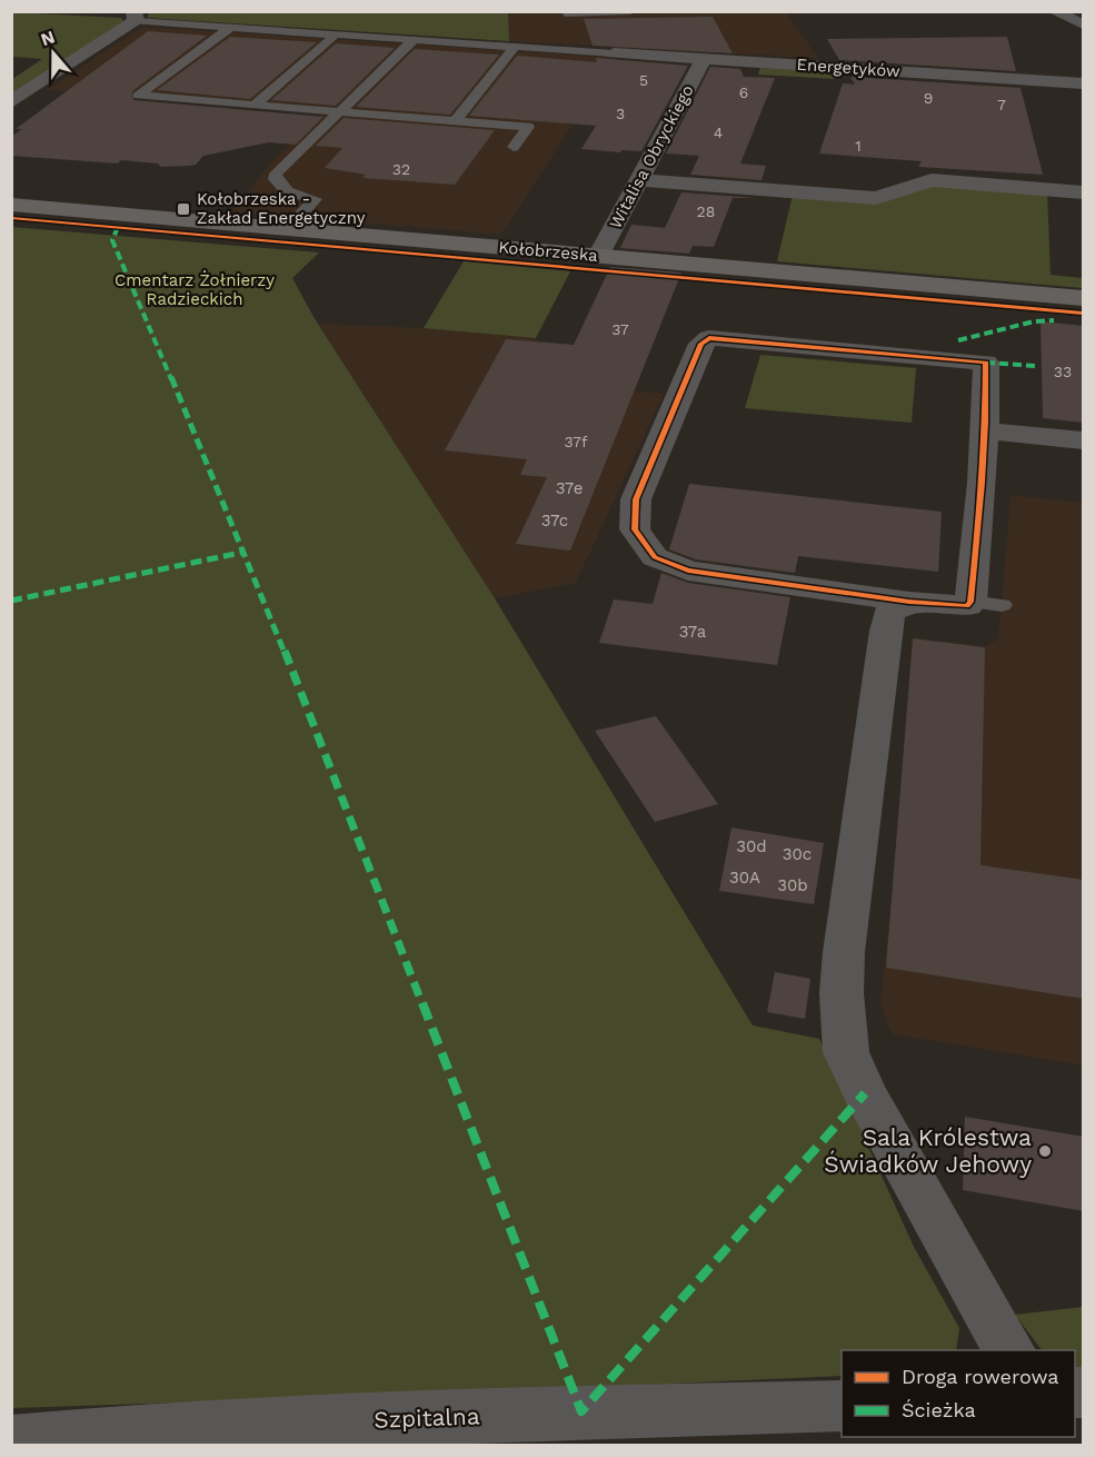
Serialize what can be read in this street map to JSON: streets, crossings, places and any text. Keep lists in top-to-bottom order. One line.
{"streets":{"main road":["Kołobrzeska"],"street":["Energetyków","Witalisa Obryckiego","Szpitalna"]},"crossings":[["Energetyków","Witalisa Obryckiego"],["Witalisa Obryckiego","Kołobrzeska"]],"parks":["Cmentarz Żołnierzy Radzieckich"],"places":{"transit":["Kołobrzeska - Zakład Energetyczny"],"other":["Sala Królestwa Świadków Jehowy"]},"house_numbers":["5","6","9","7","3","4","1","32","28","37","33","37f","37e","37c","37a","30d","30c","30A","30b"],"legend":["Droga rowerowa","Ścieżka"],"north":"top"}
